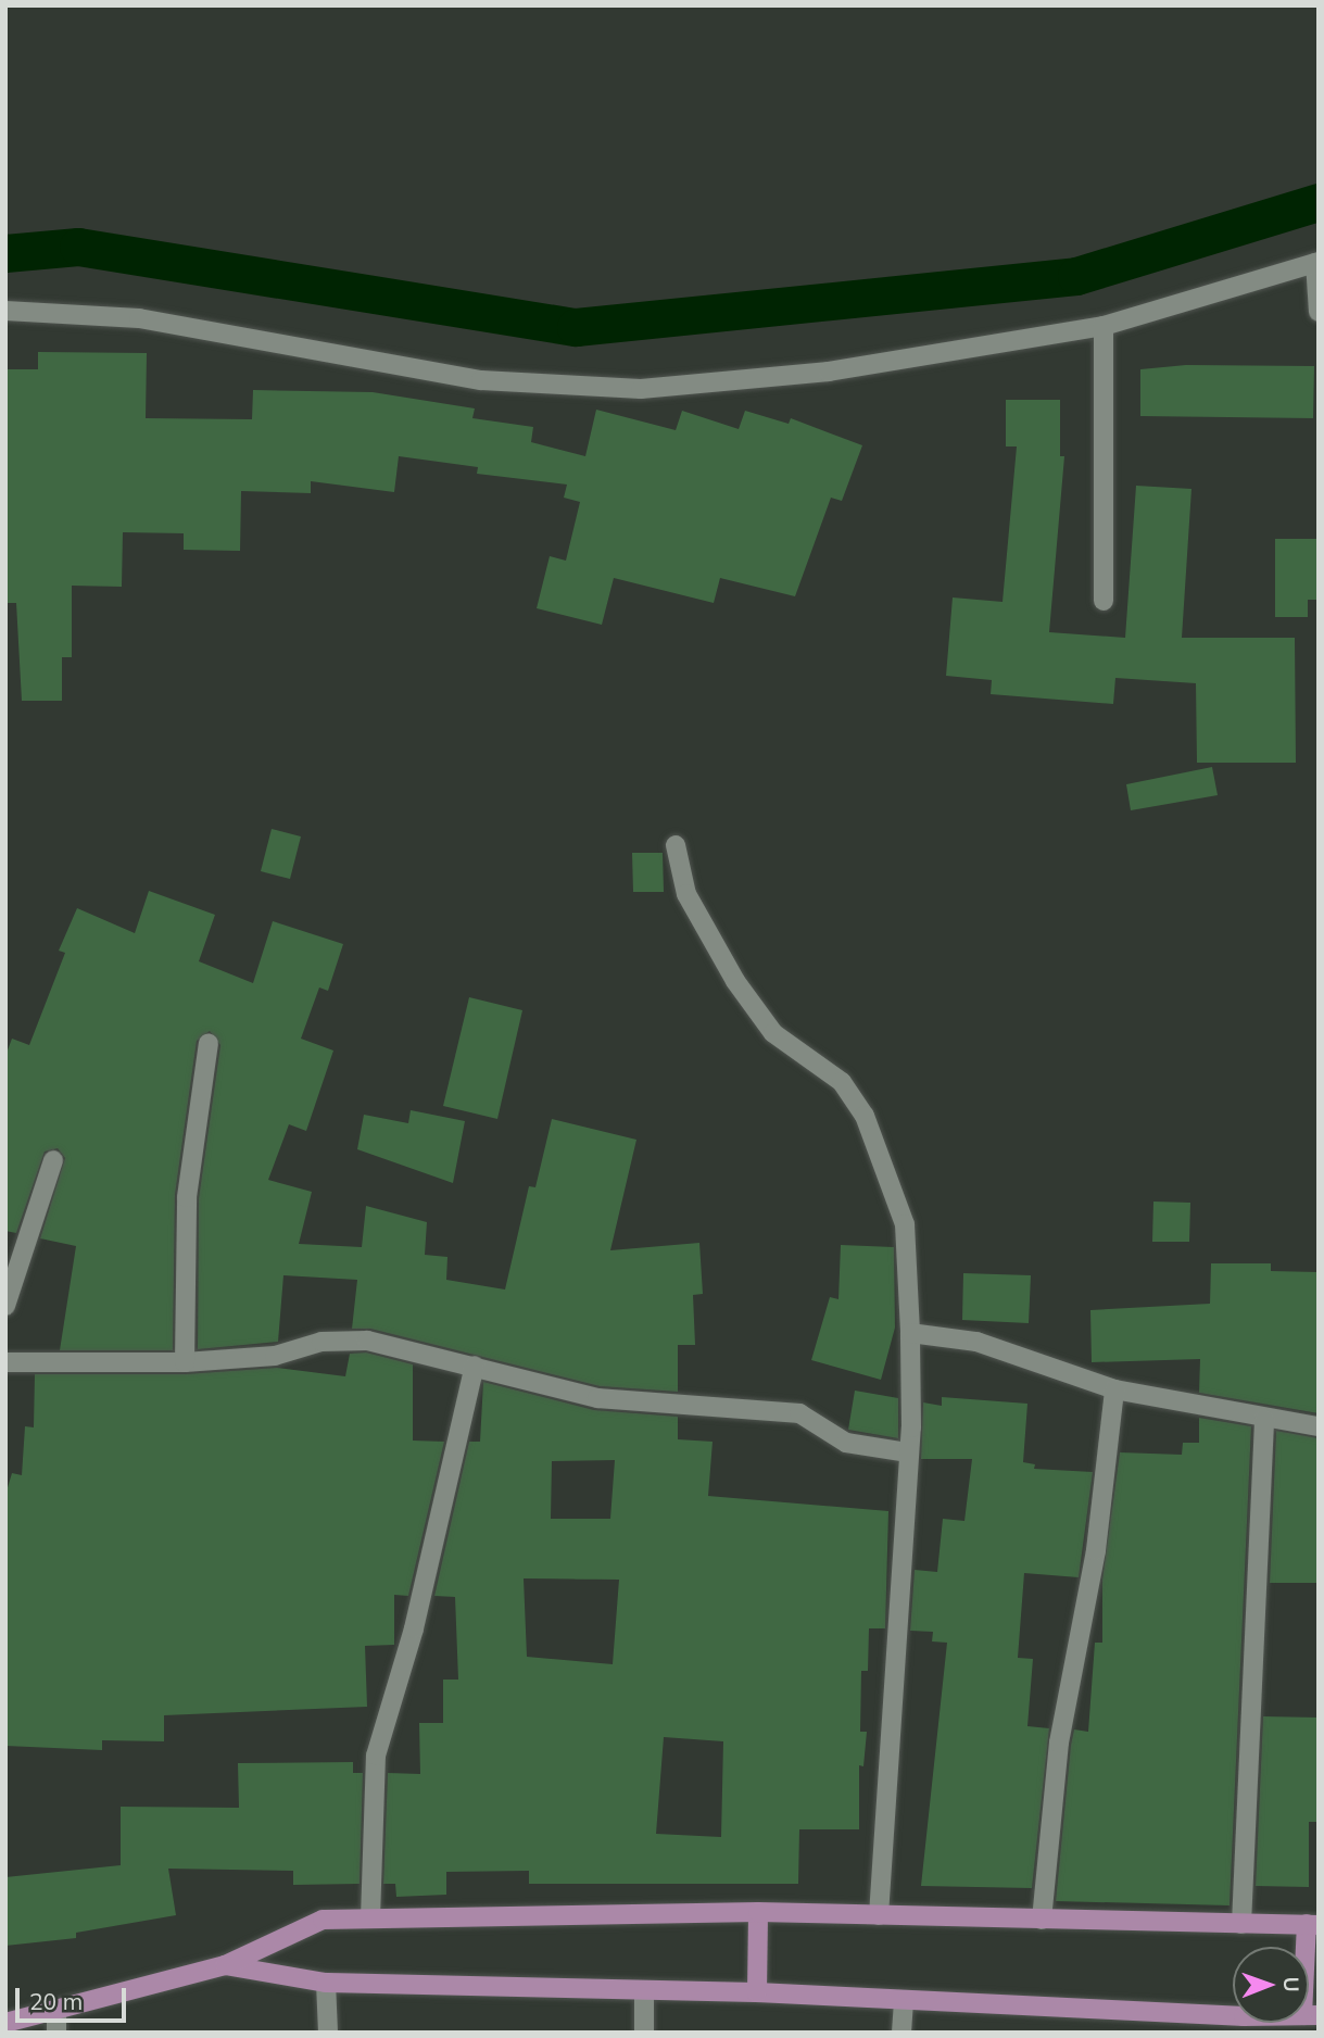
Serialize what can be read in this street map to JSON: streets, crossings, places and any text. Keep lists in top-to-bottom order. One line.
{"scale_bar":"20 m","north":"right"}
